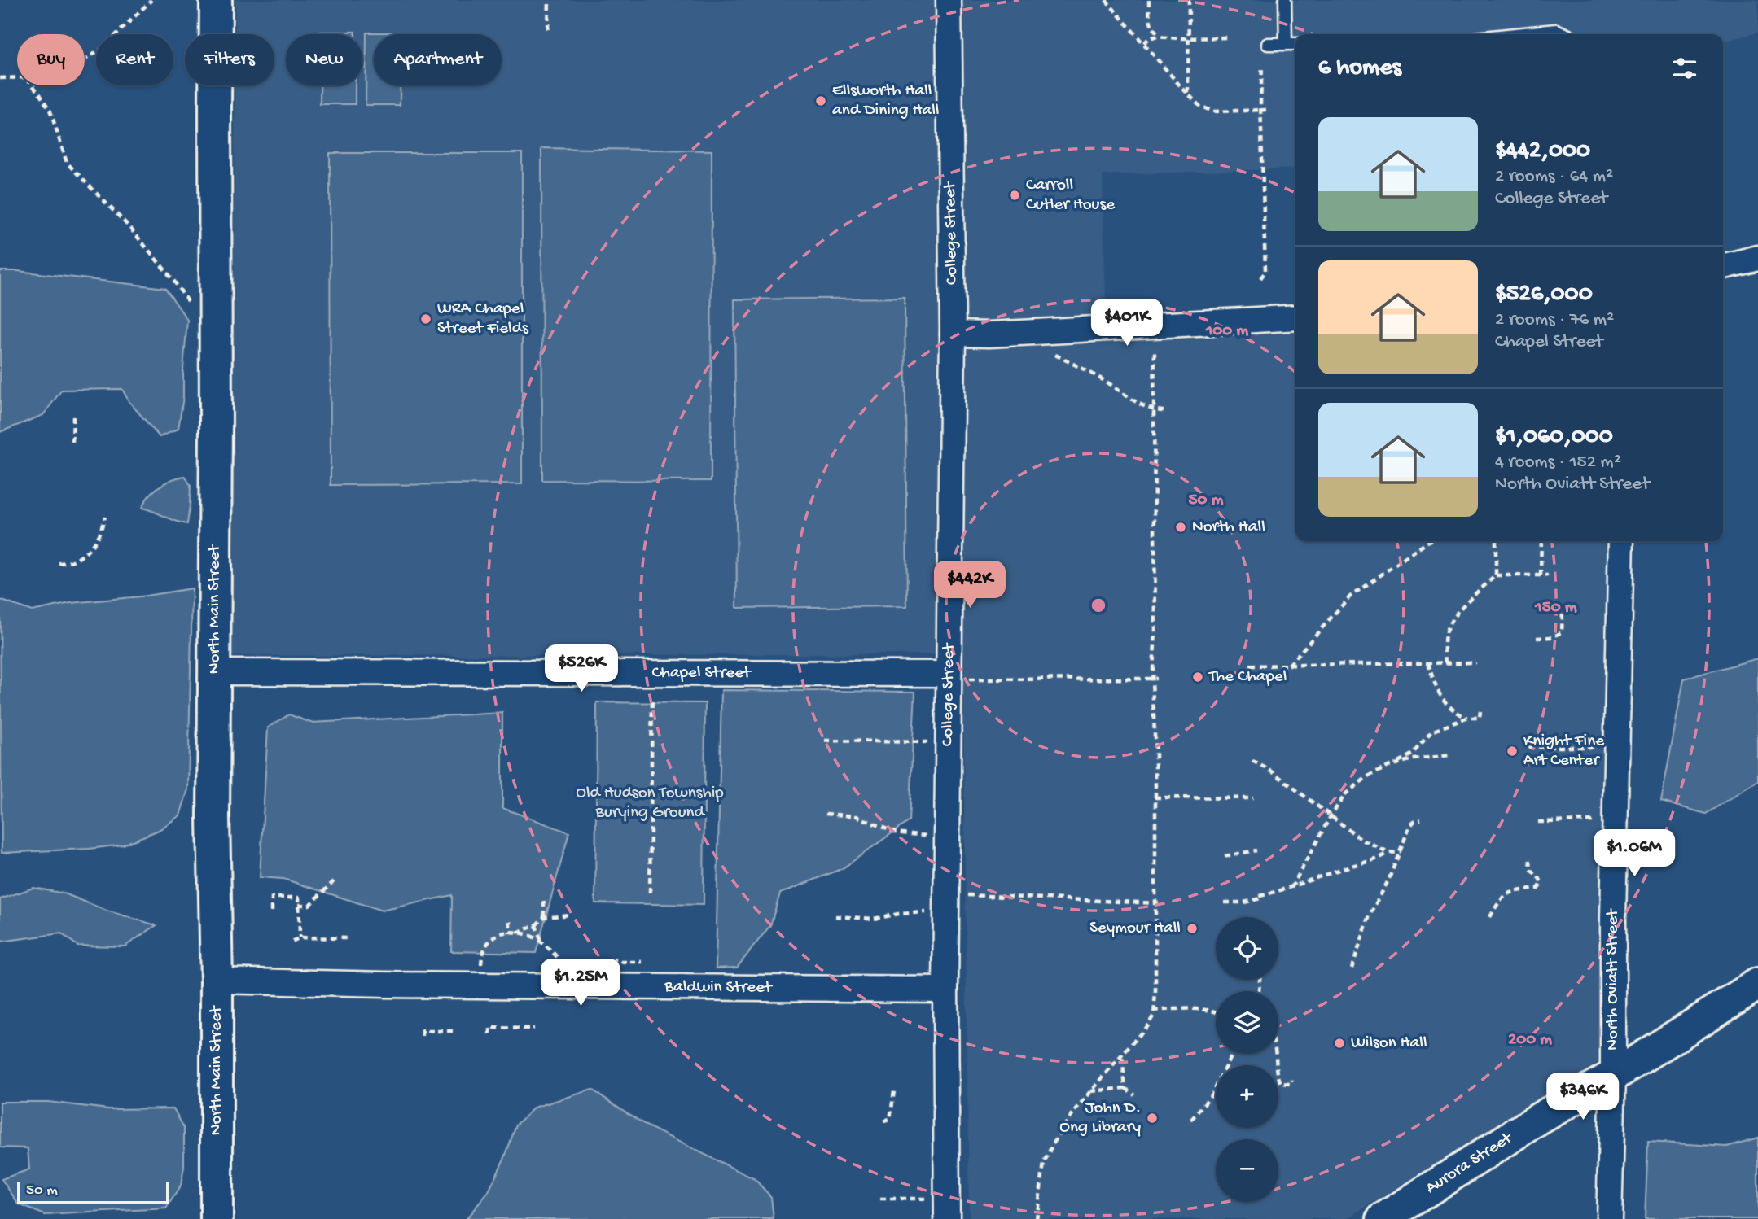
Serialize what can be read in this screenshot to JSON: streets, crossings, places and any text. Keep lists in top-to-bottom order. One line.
{"streets":{"main road":["North Main Street","Aurora Street"],"street":["College Street","Chapel Street","North Oviatt Street","Baldwin Street"]},"crossings":[["College Street","Chapel Street"],["College Street","Baldwin Street"],["North Main Street","Chapel Street"],["North Main Street","Baldwin Street"],["North Oviatt Street","Aurora Street"]],"parks":["Old Hudson Township Burying Ground"],"places":["Ellsworth Hall and Dining Hall","Carroll Cutler House","WRA Chapel Street Fields","North Hall","The Chapel","Knight Fine Art Center","Seymour Hall","Wilson Hall","John D. Ong Library"],"scale_bar":"50 m","page":{"chip":["Buy","Rent","Filters","New","Apartment"],"heading":"6 homes","list":[{"name":"$442,000","note":"2 rooms · 64 m² · College Street"},{"name":"$526,000","note":"2 rooms · 76 m² · Chapel Street"},{"name":"$1,060,000","note":"4 rooms · 152 m² · North Oviatt Street"}],"price":["$401K","$442K","$526K","$1.06M","$1.25M","$346K"],"map_buttons":["+","−"],"scale":"50 m"},"rings":["100 m","50 m","150 m","200 m"]}
